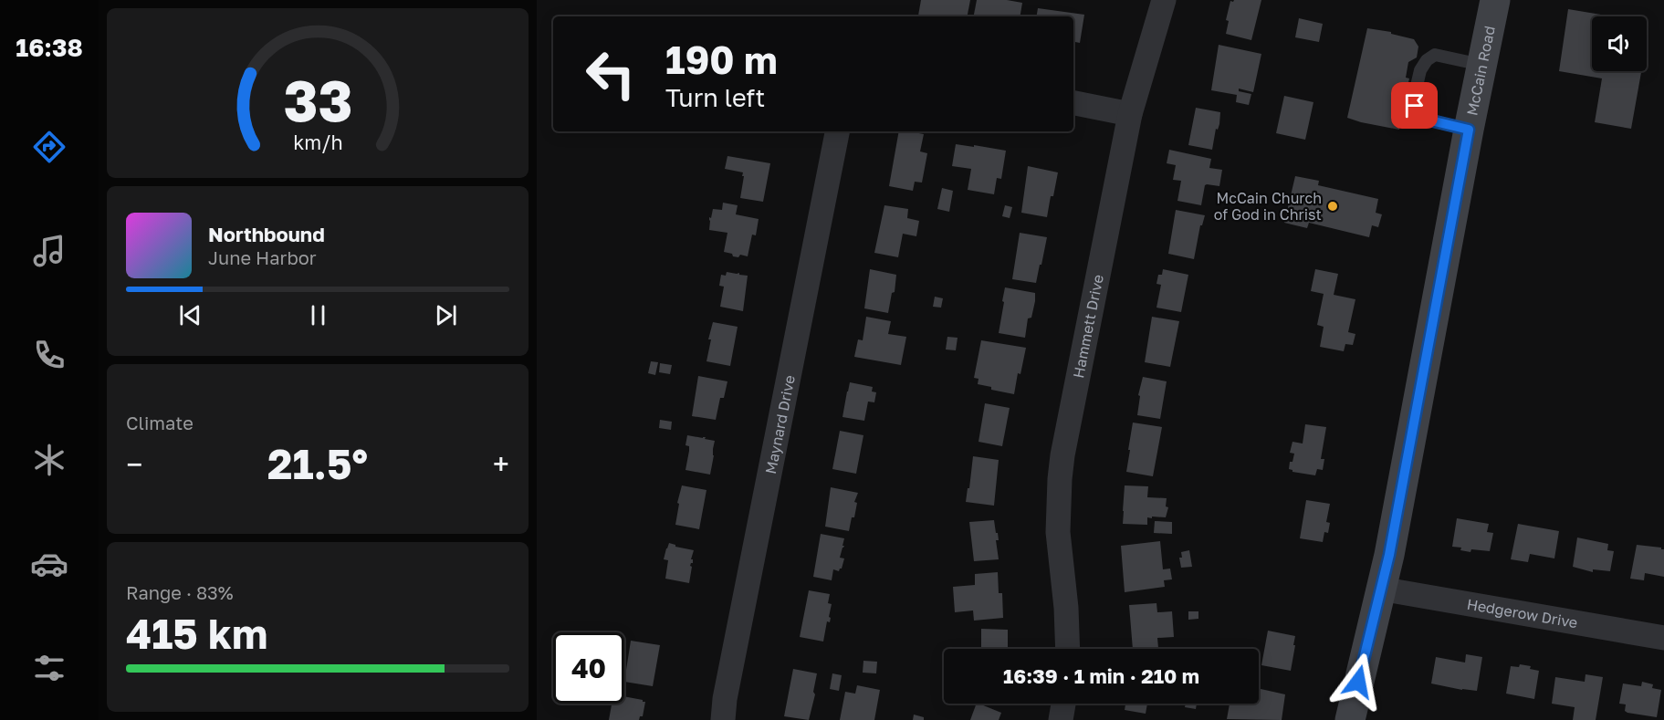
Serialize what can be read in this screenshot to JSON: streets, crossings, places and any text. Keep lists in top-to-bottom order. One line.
{"streets":{"street":["McCain Road","Hammett Drive","Maynard Drive","Hedgerow Drive"]},"crossings":[["McCain Road","Hedgerow Drive"]],"places":["McCain Church of God in Christ"],"page":{"tabs":"16:38","turn":["190 m","Turn left"],"song":["Northbound","June Harbor"],"tile":["Climate",["Range · 83%","415 km"]],"heat":["−","21.5°","+"],"limit":"40","trip":"16:39 · 1 min · 210 m","gauge":["33","km/h"]}}
